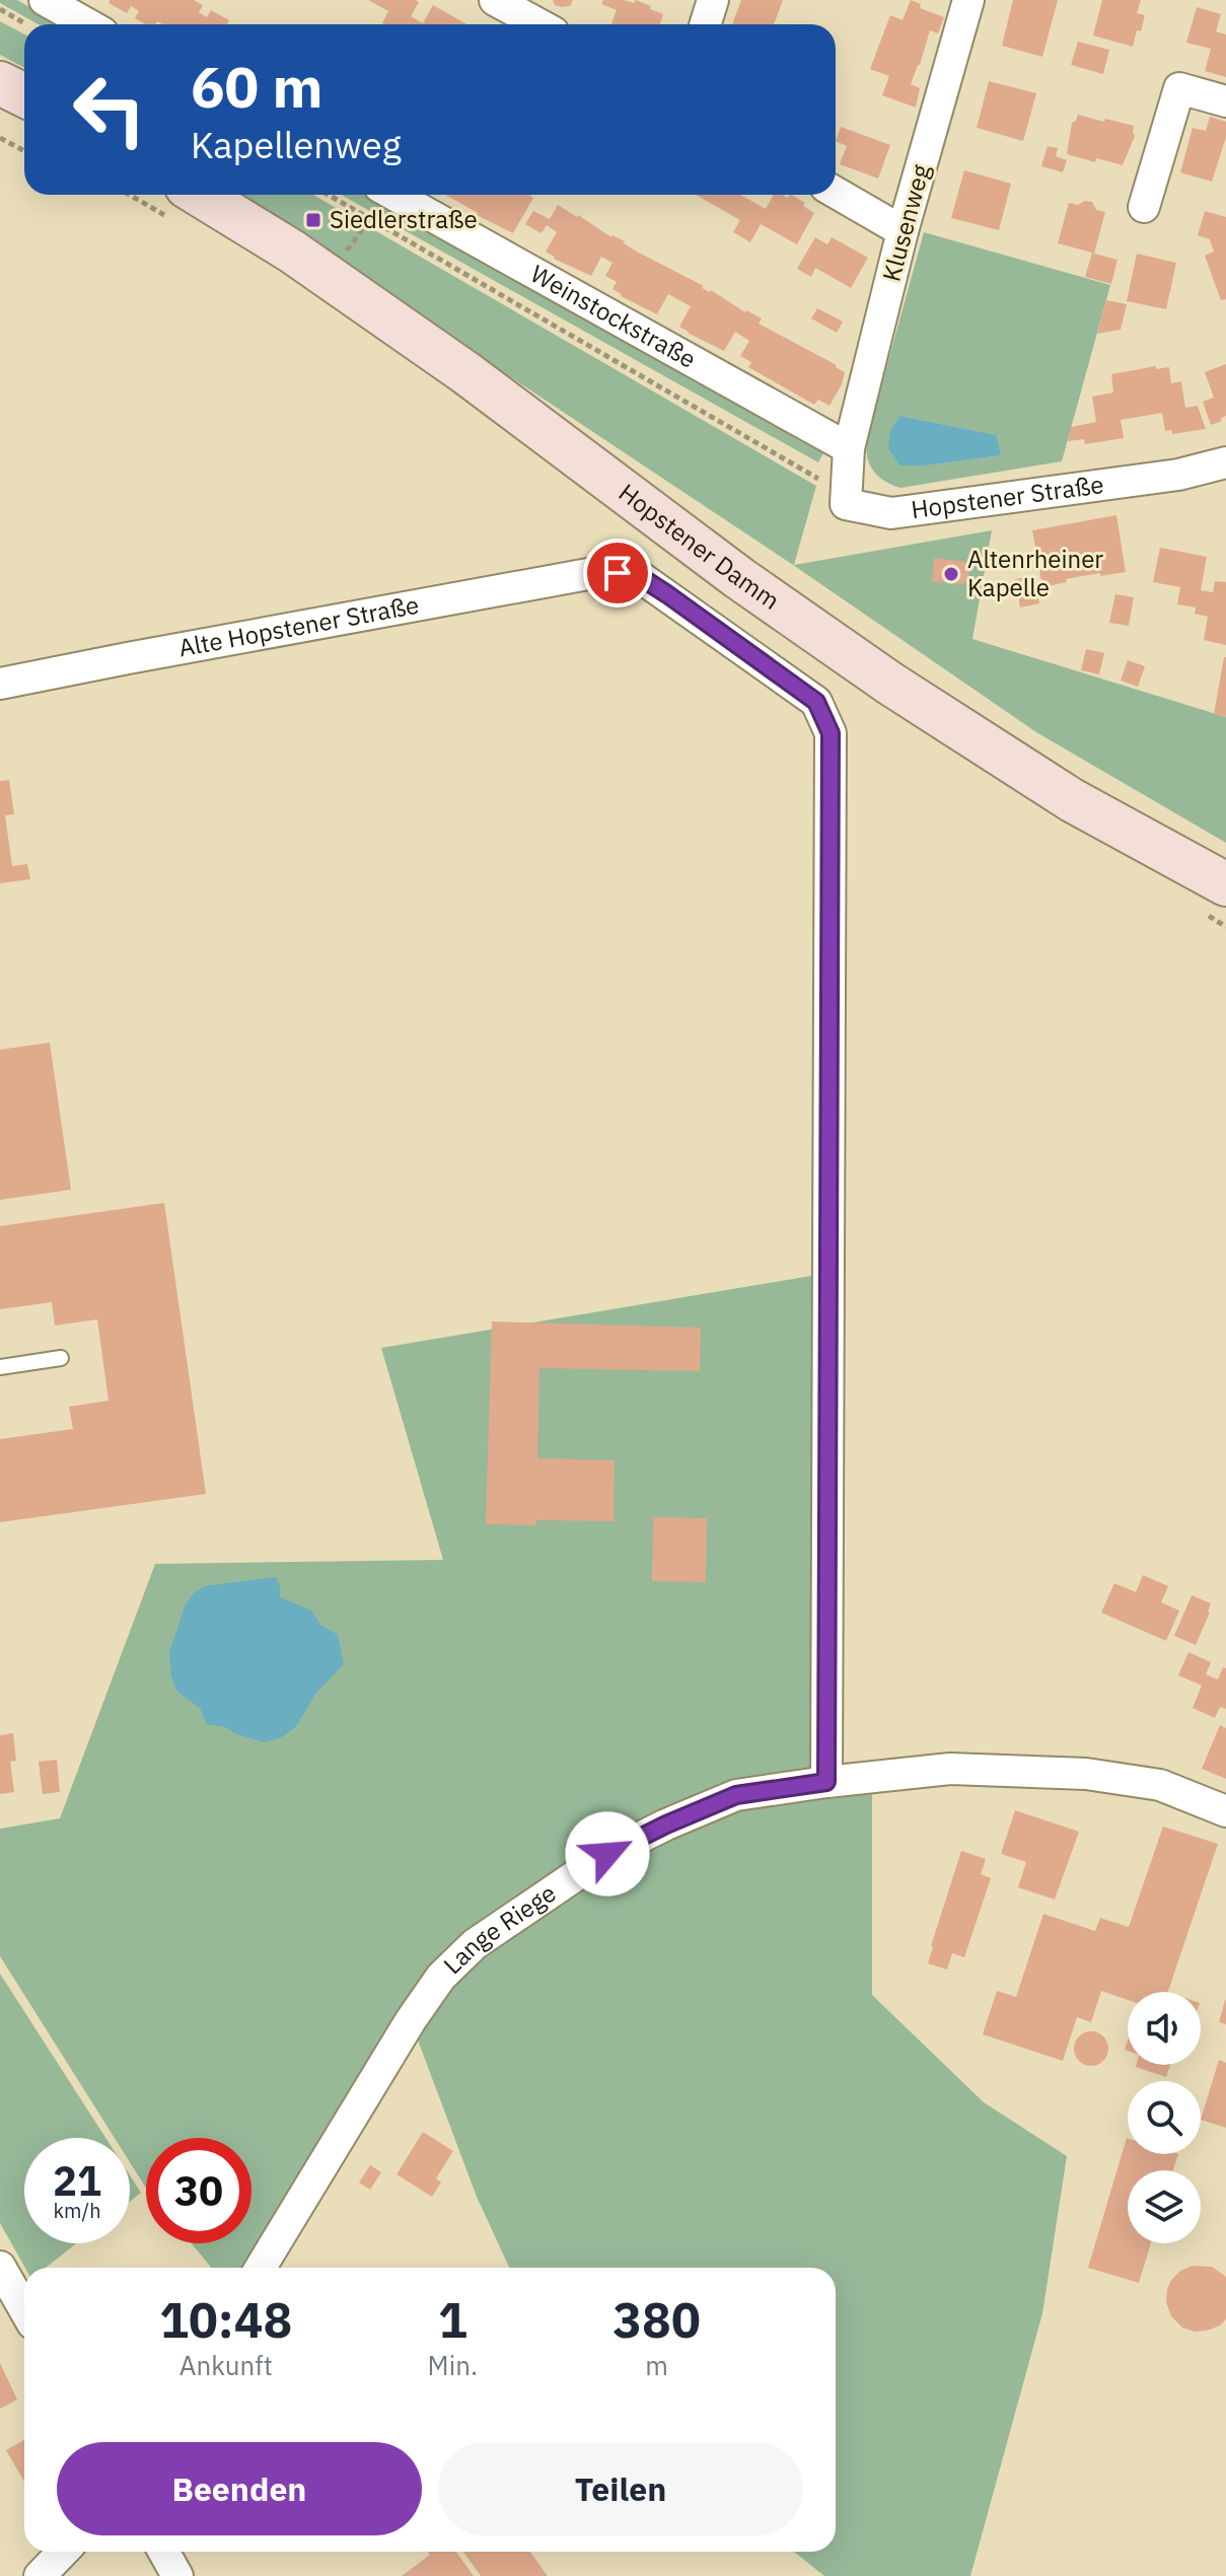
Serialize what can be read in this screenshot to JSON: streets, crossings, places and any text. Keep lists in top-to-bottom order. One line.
{"streets":{"main road":["Hopstener Damm"],"street":["Klusenweg","Weinstockstraße","Hopstener Straße","Alte Hopstener Straße","Lange Riege"]},"crossings":[["Klusenweg","Weinstockstraße"],["Alte Hopstener Straße","Lange Riege"]],"places":{"transit":["Siedlerstraße"],"other":["Altenrheiner Kapelle"]},"page":{"turn":["60 m","Kapellenweg"],"speed":"21 km/h","limit":"30","eta":["10:48","Ankunft","1","Min.","380","m"],"buttons":["Beenden","Teilen"]}}
